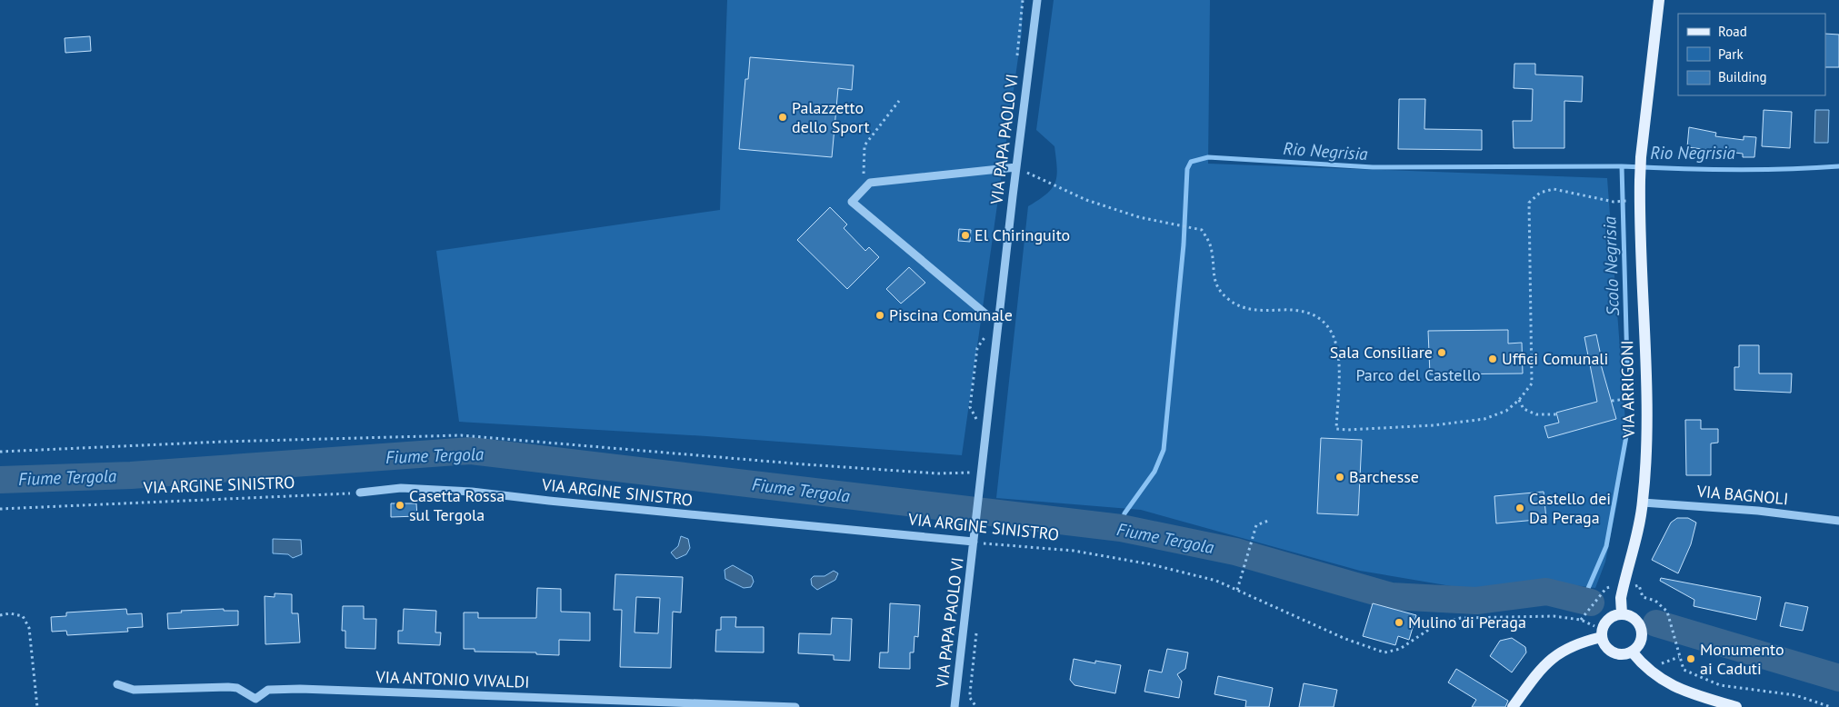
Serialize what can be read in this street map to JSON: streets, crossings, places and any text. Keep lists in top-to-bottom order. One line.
{"streets":{"main road":["VIA ARRIGONI"],"street":["VIA PAPA PAOLO VI","VIA ARGINE SINISTRO","VIA BAGNOLI","VIA ANTONIO VIVALDI"]},"crossings":[["VIA PAPA PAOLO VI","VIA ARGINE SINISTRO"],["VIA ARRIGONI","VIA ARGINE SINISTRO"],["VIA ARRIGONI","VIA BAGNOLI"]],"water":["Rio Negrisia","Scolo Negrisia","Fiume Tergola"],"parks":["Parco del Castello"],"places":["Palazzetto dello Sport","El Chiringuito","Piscina Comunale","Sala Consiliare","Uffici Comunali","Barchesse","Casetta Rossa sul Tergola","Castello dei Da Peraga","Mulino di Peraga","Monumento ai Caduti"],"legend":["Road","Park","Building"]}
